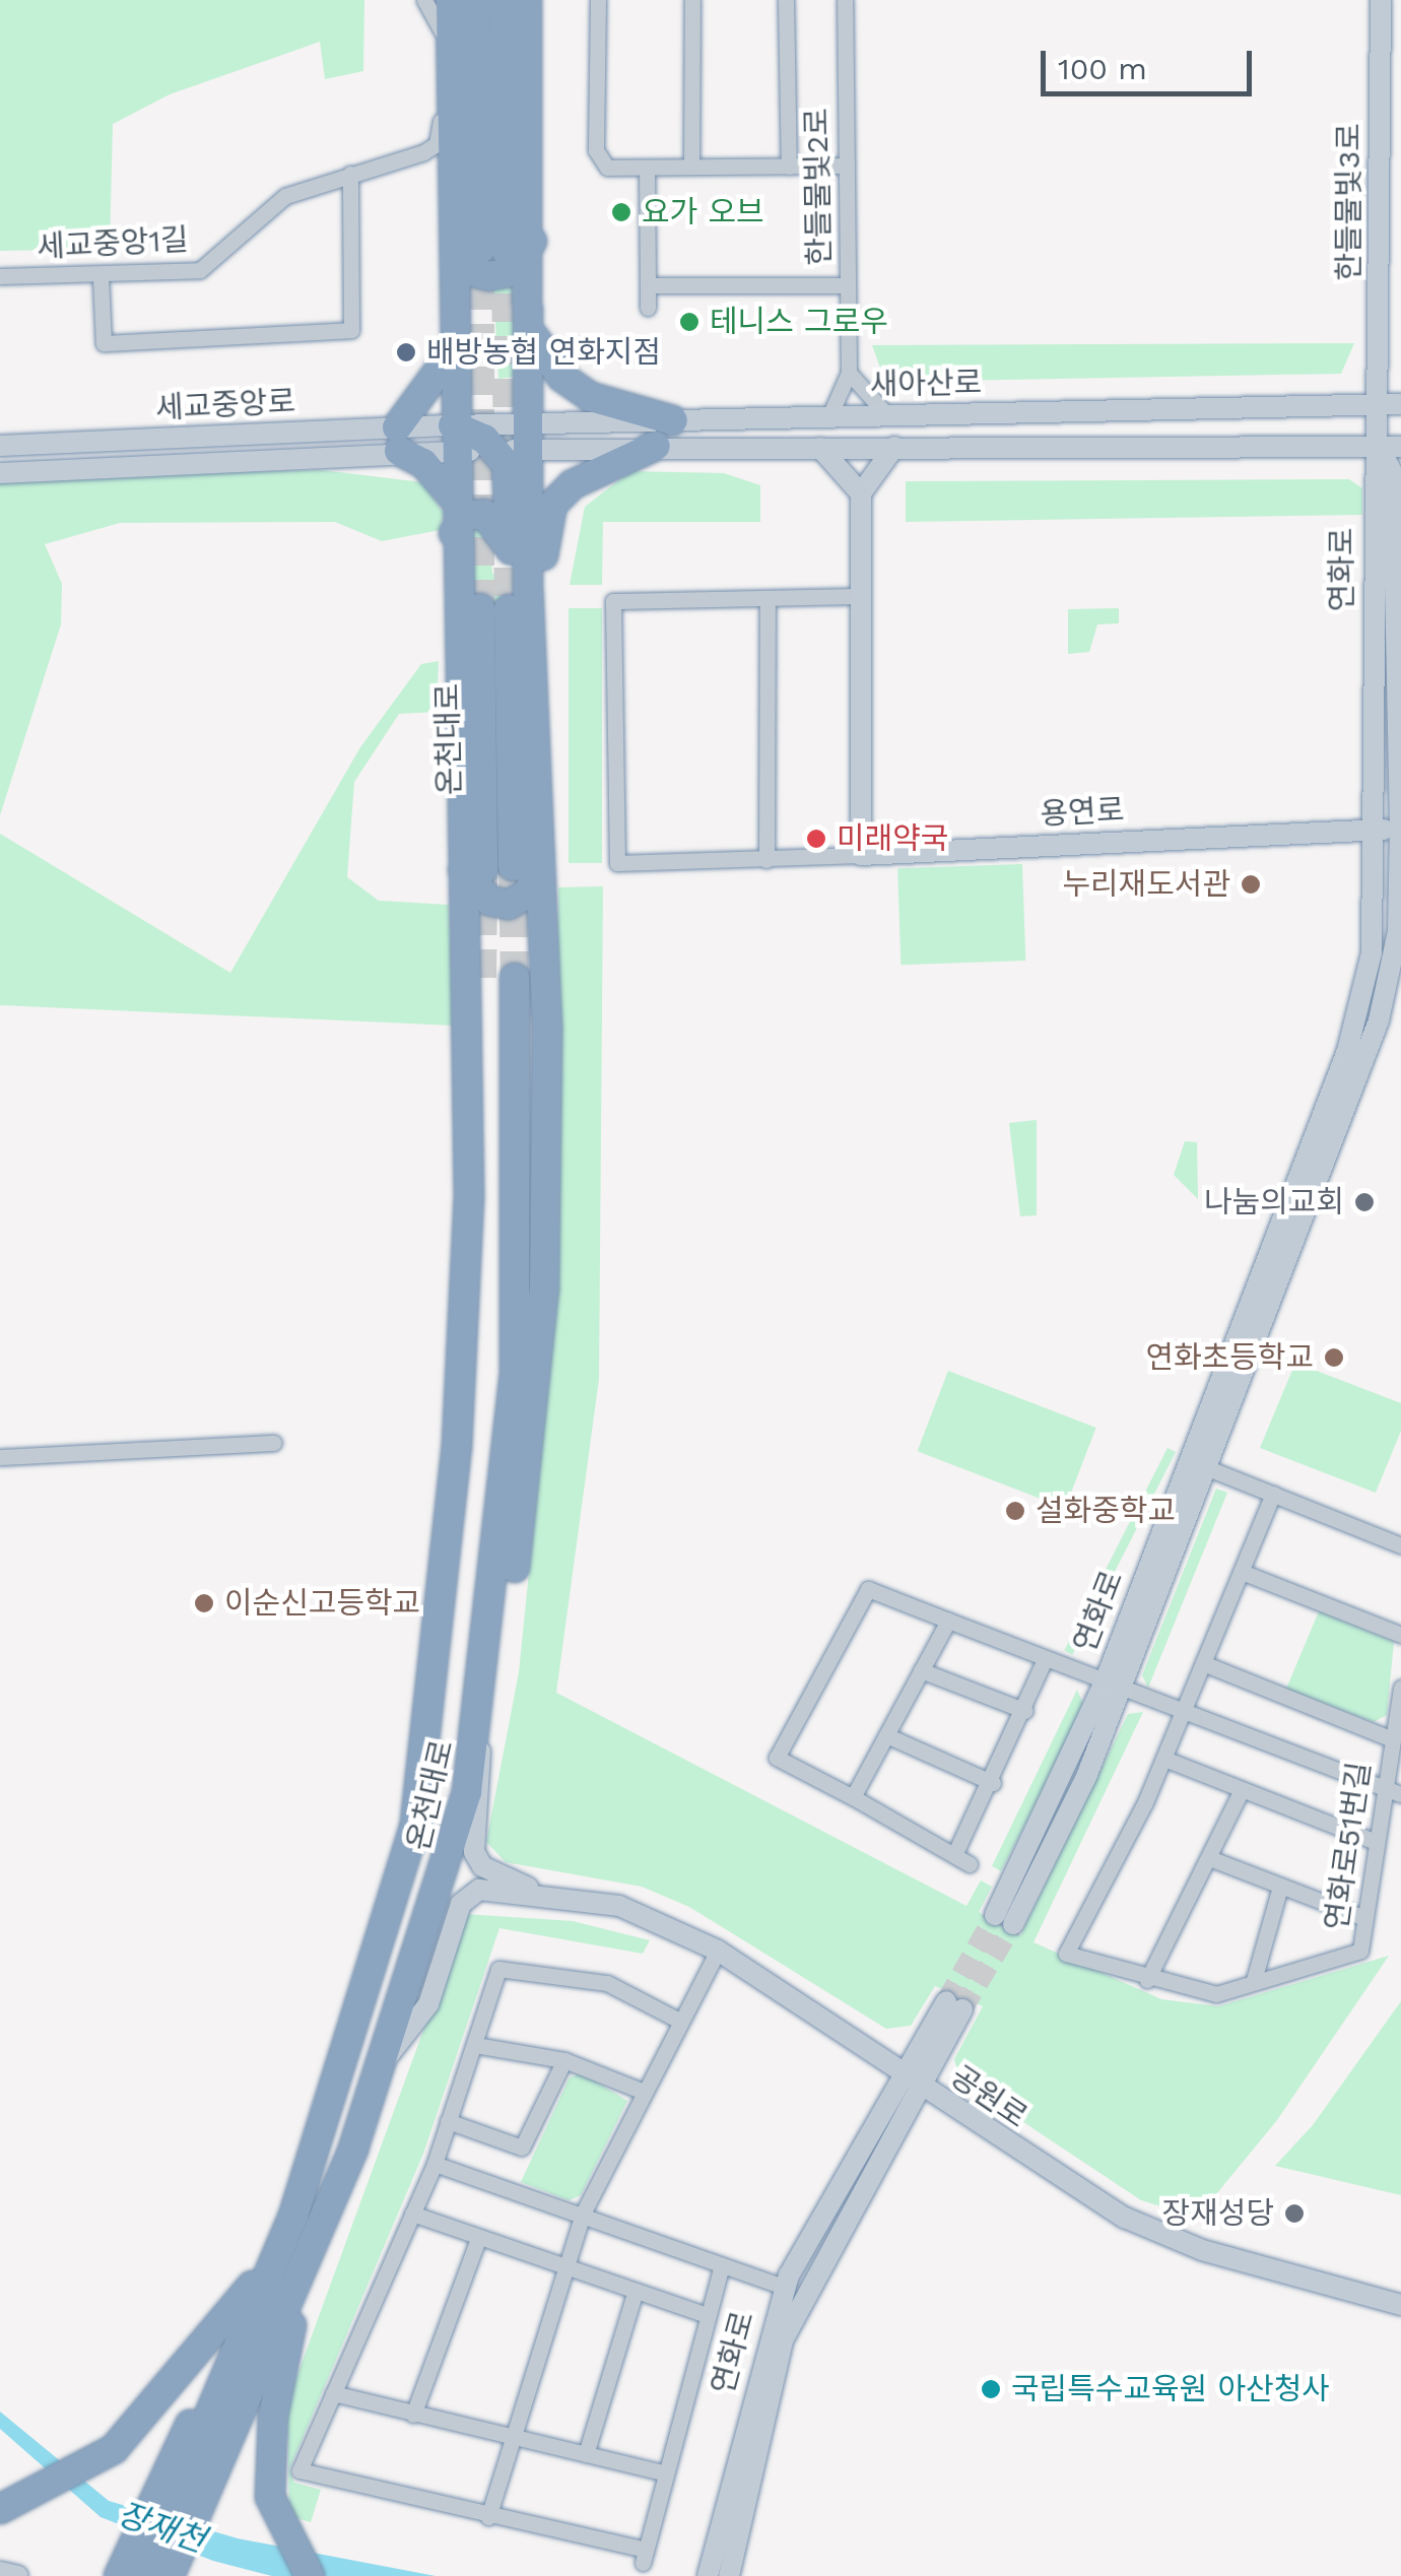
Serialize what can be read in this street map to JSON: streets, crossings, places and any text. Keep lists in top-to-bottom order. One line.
{"streets":{"highway":["온천대로"],"street":["한들물빛2로","한들물빛3로","세교중앙1길","새아산로","세교중앙로","연화로","용연로","연화로51번길","공원로"]},"crossings":[["한들물빛3로","새아산로"],["한들물빛3로","연화로"],["새아산로","세교중앙로"],["새아산로","연화로"],["연화로","용연로"],["연화로","연화로51번길"],["연화로","공원로"]],"water":["장재천"],"places":["요가 오브","테니스 그로우","배방농협 연화지점","미래약국","누리재도서관","나눔의교회","연화초등학교","설화중학교","이순신고등학교","장재성당","국립특수교육원 아산청사"],"scale_bar":"100 m"}
